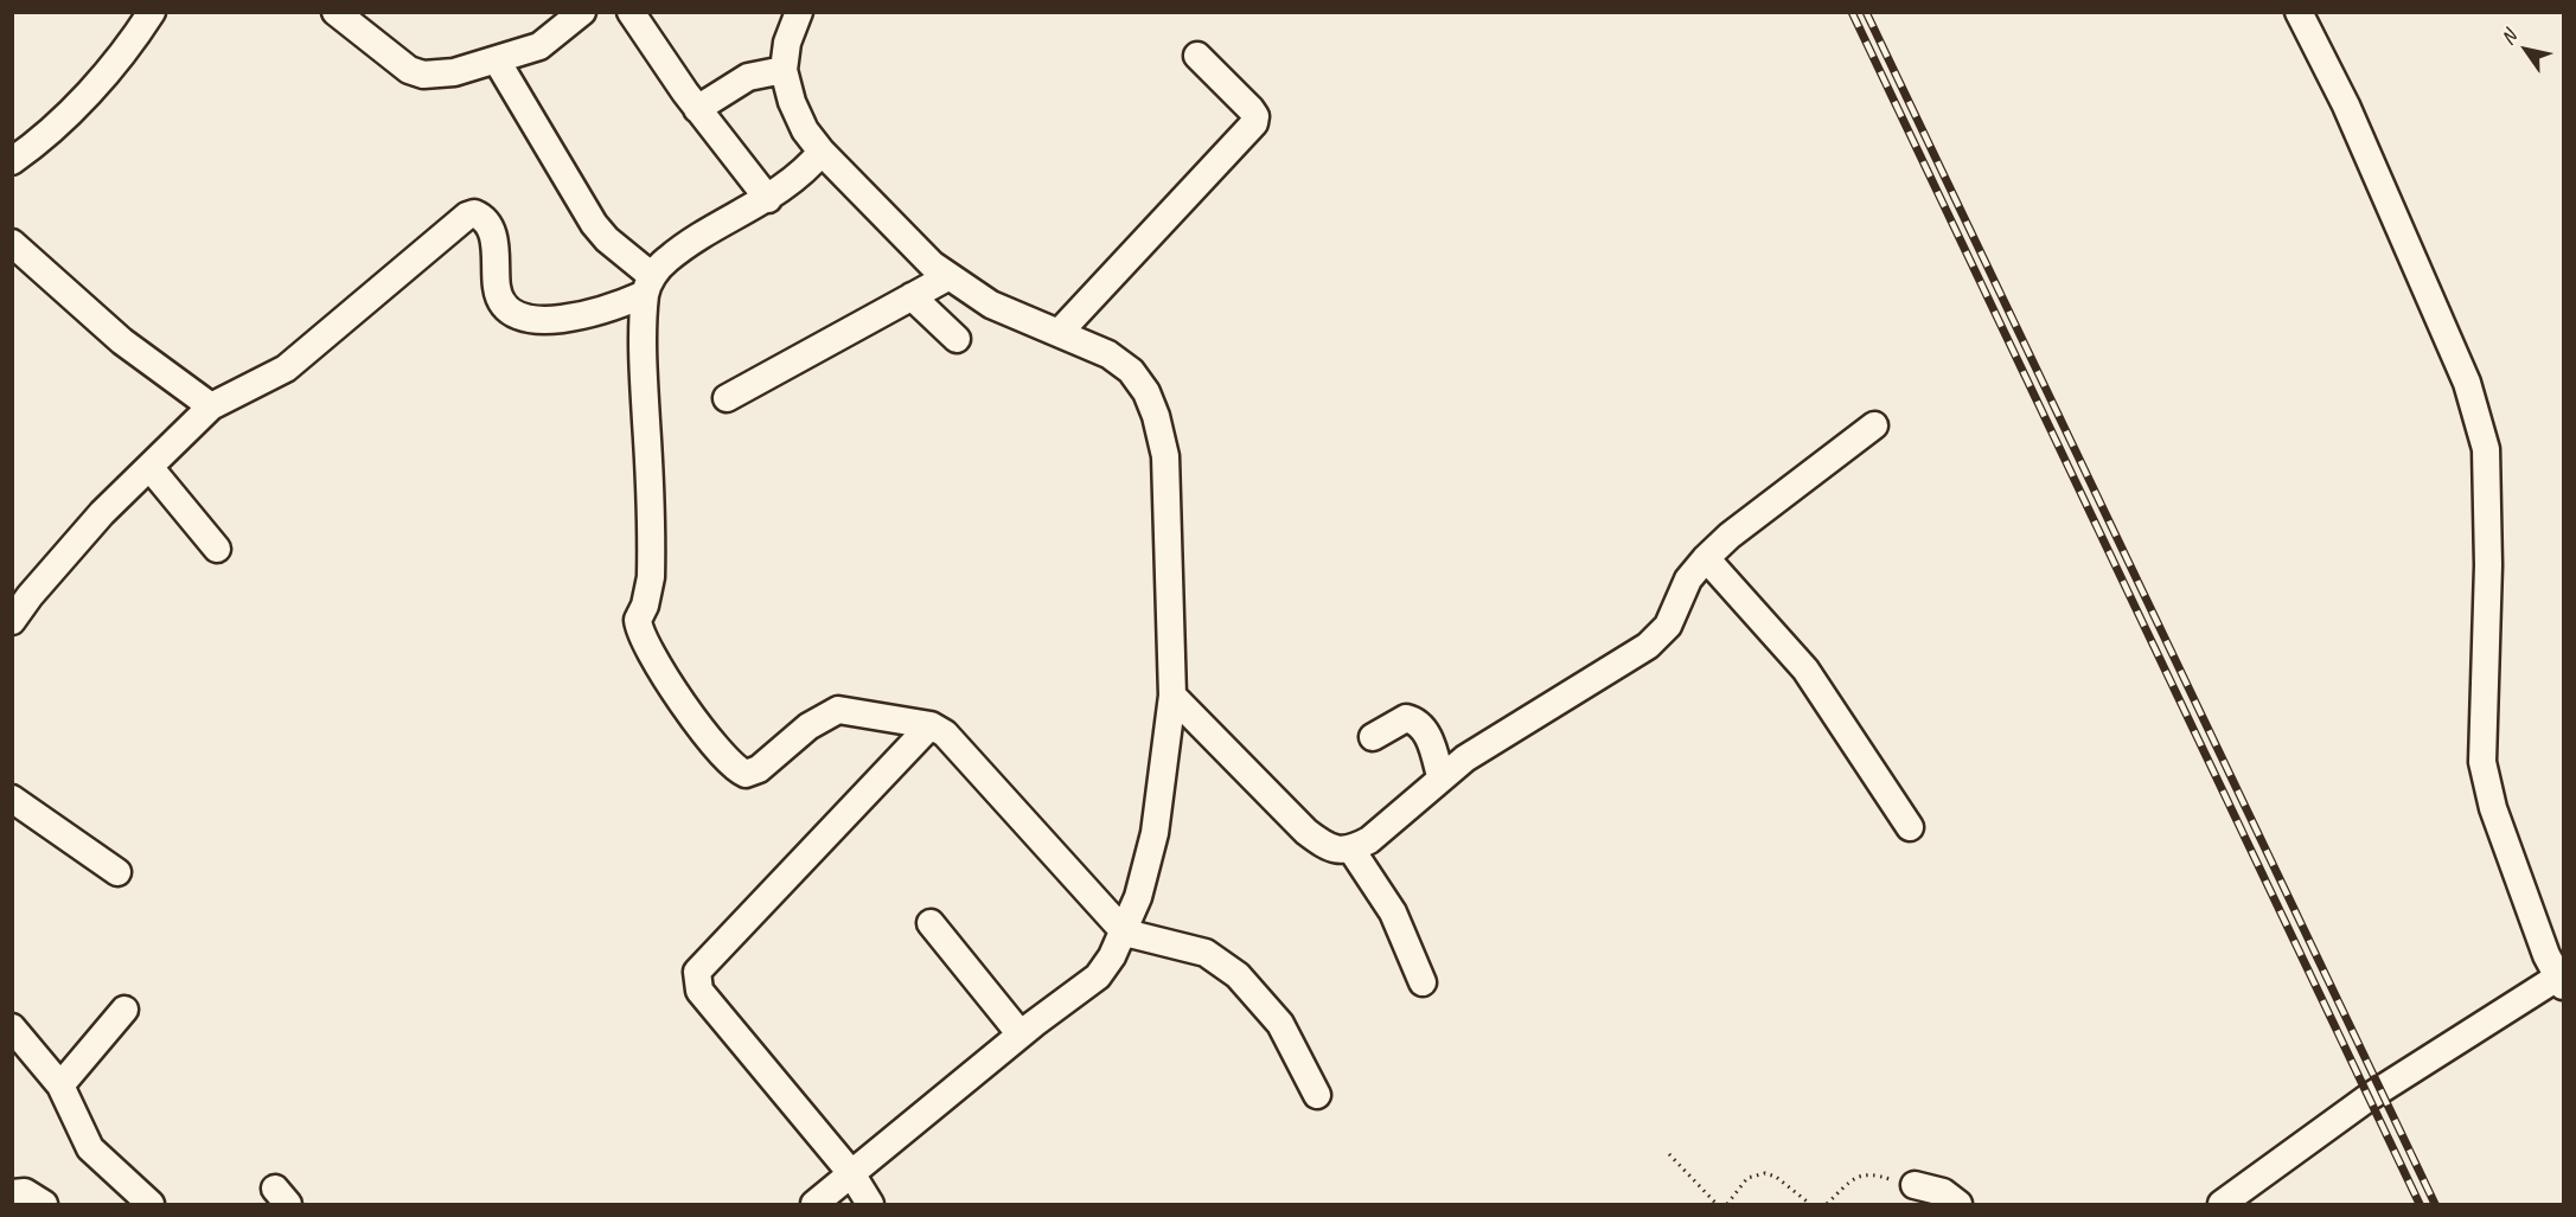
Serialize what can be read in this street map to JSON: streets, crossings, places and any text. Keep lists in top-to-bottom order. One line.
{"north":"top left"}
